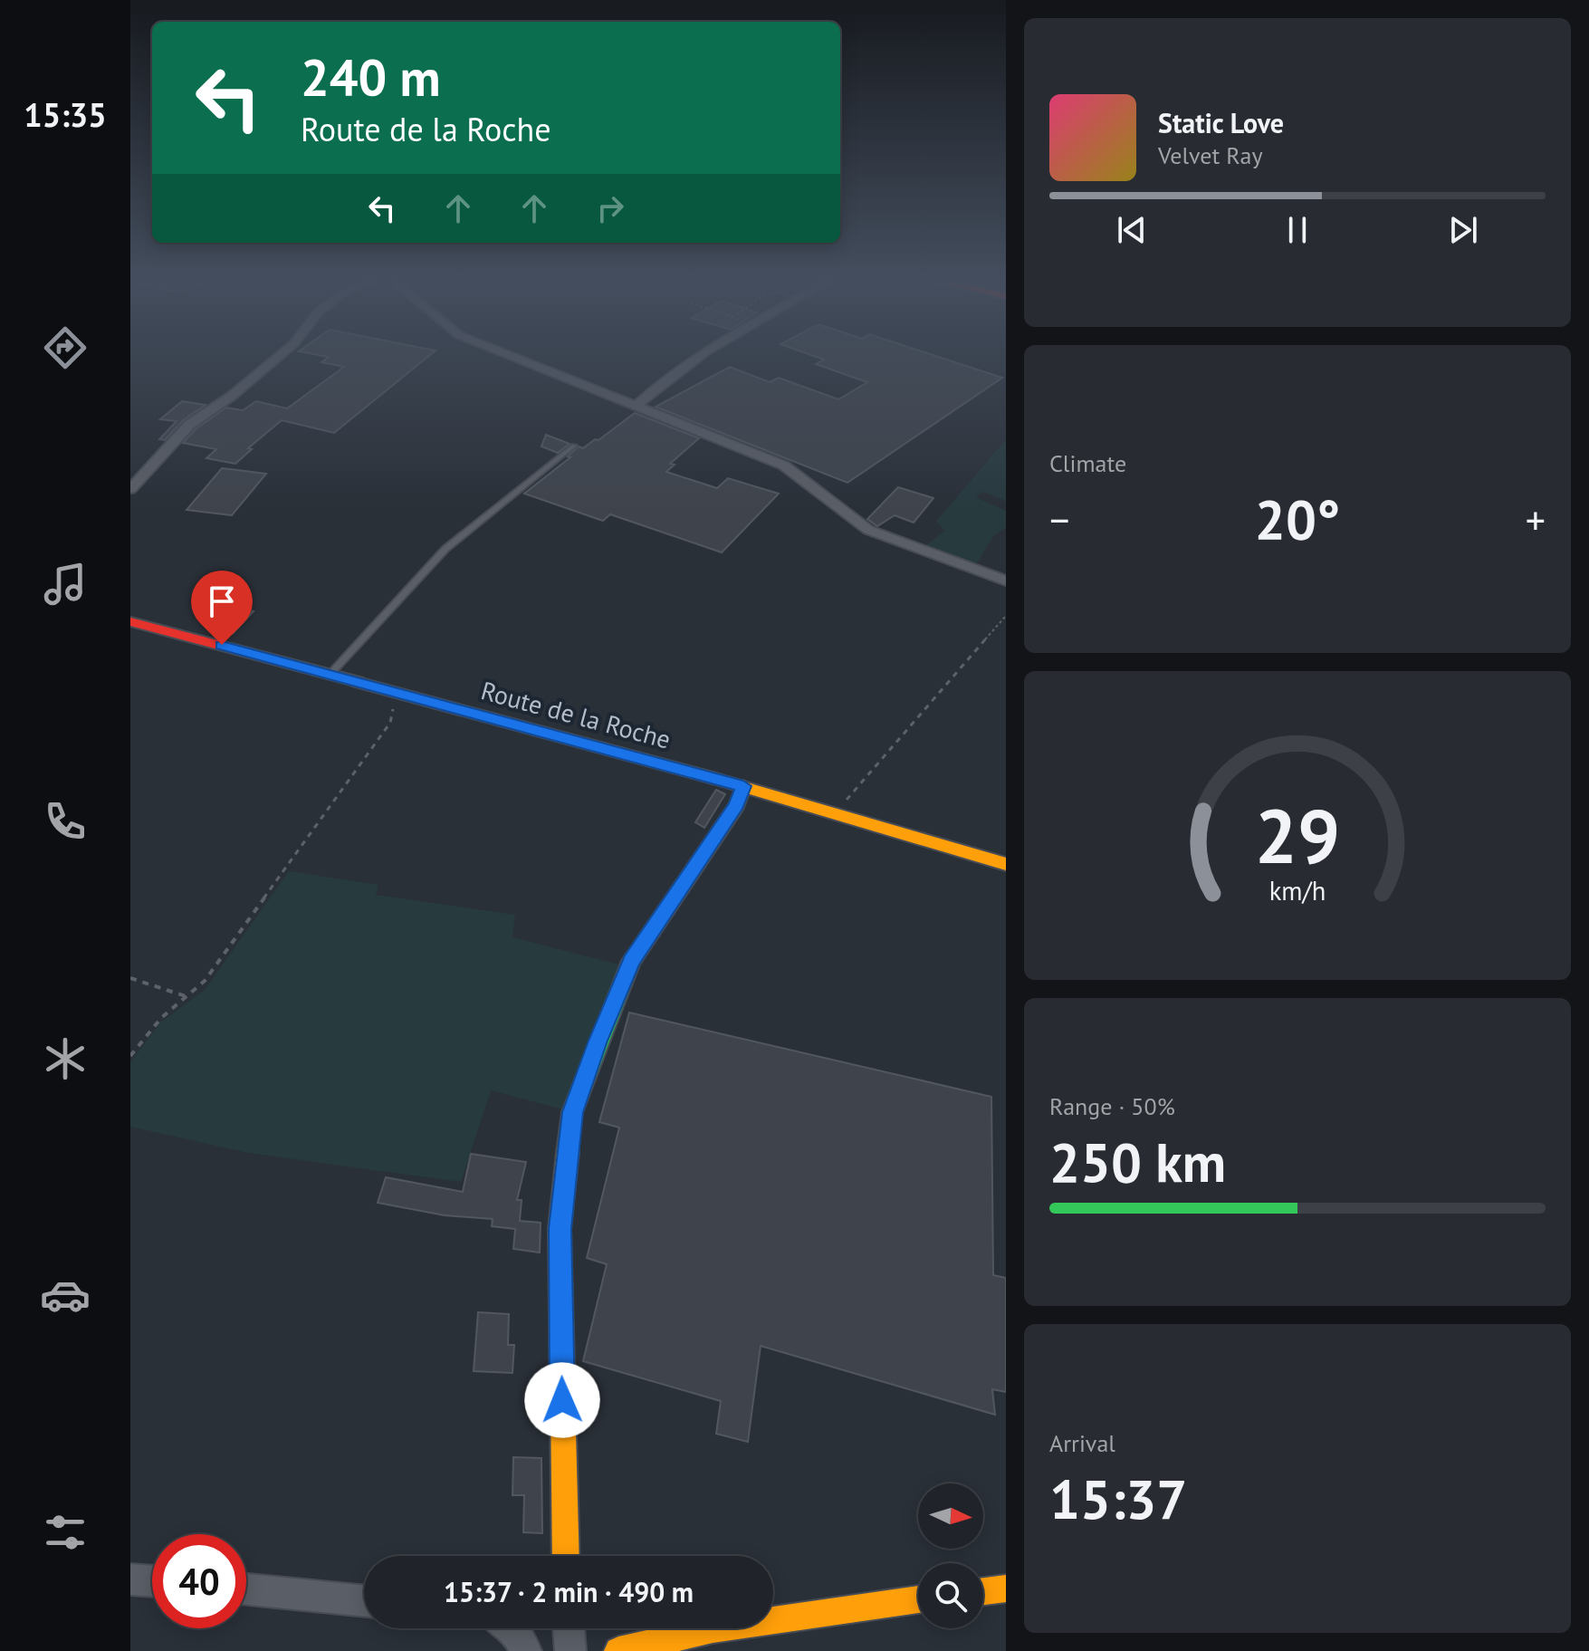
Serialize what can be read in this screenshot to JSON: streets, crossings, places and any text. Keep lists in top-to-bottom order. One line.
{"streets":{"street":["Route de la Roche"]},"north":"right","page":{"tabs":"15:35","turn":["240 m","Route de la Roche"],"song":["Static Love","Velvet Ray"],"tile":["Climate",["Range · 50%","250 km"],["Arrival","15:37"]],"heat":["−","20°","+"],"limit":"40","trip":"15:37 · 2 min · 490 m","gauge":["29","km/h"]}}
